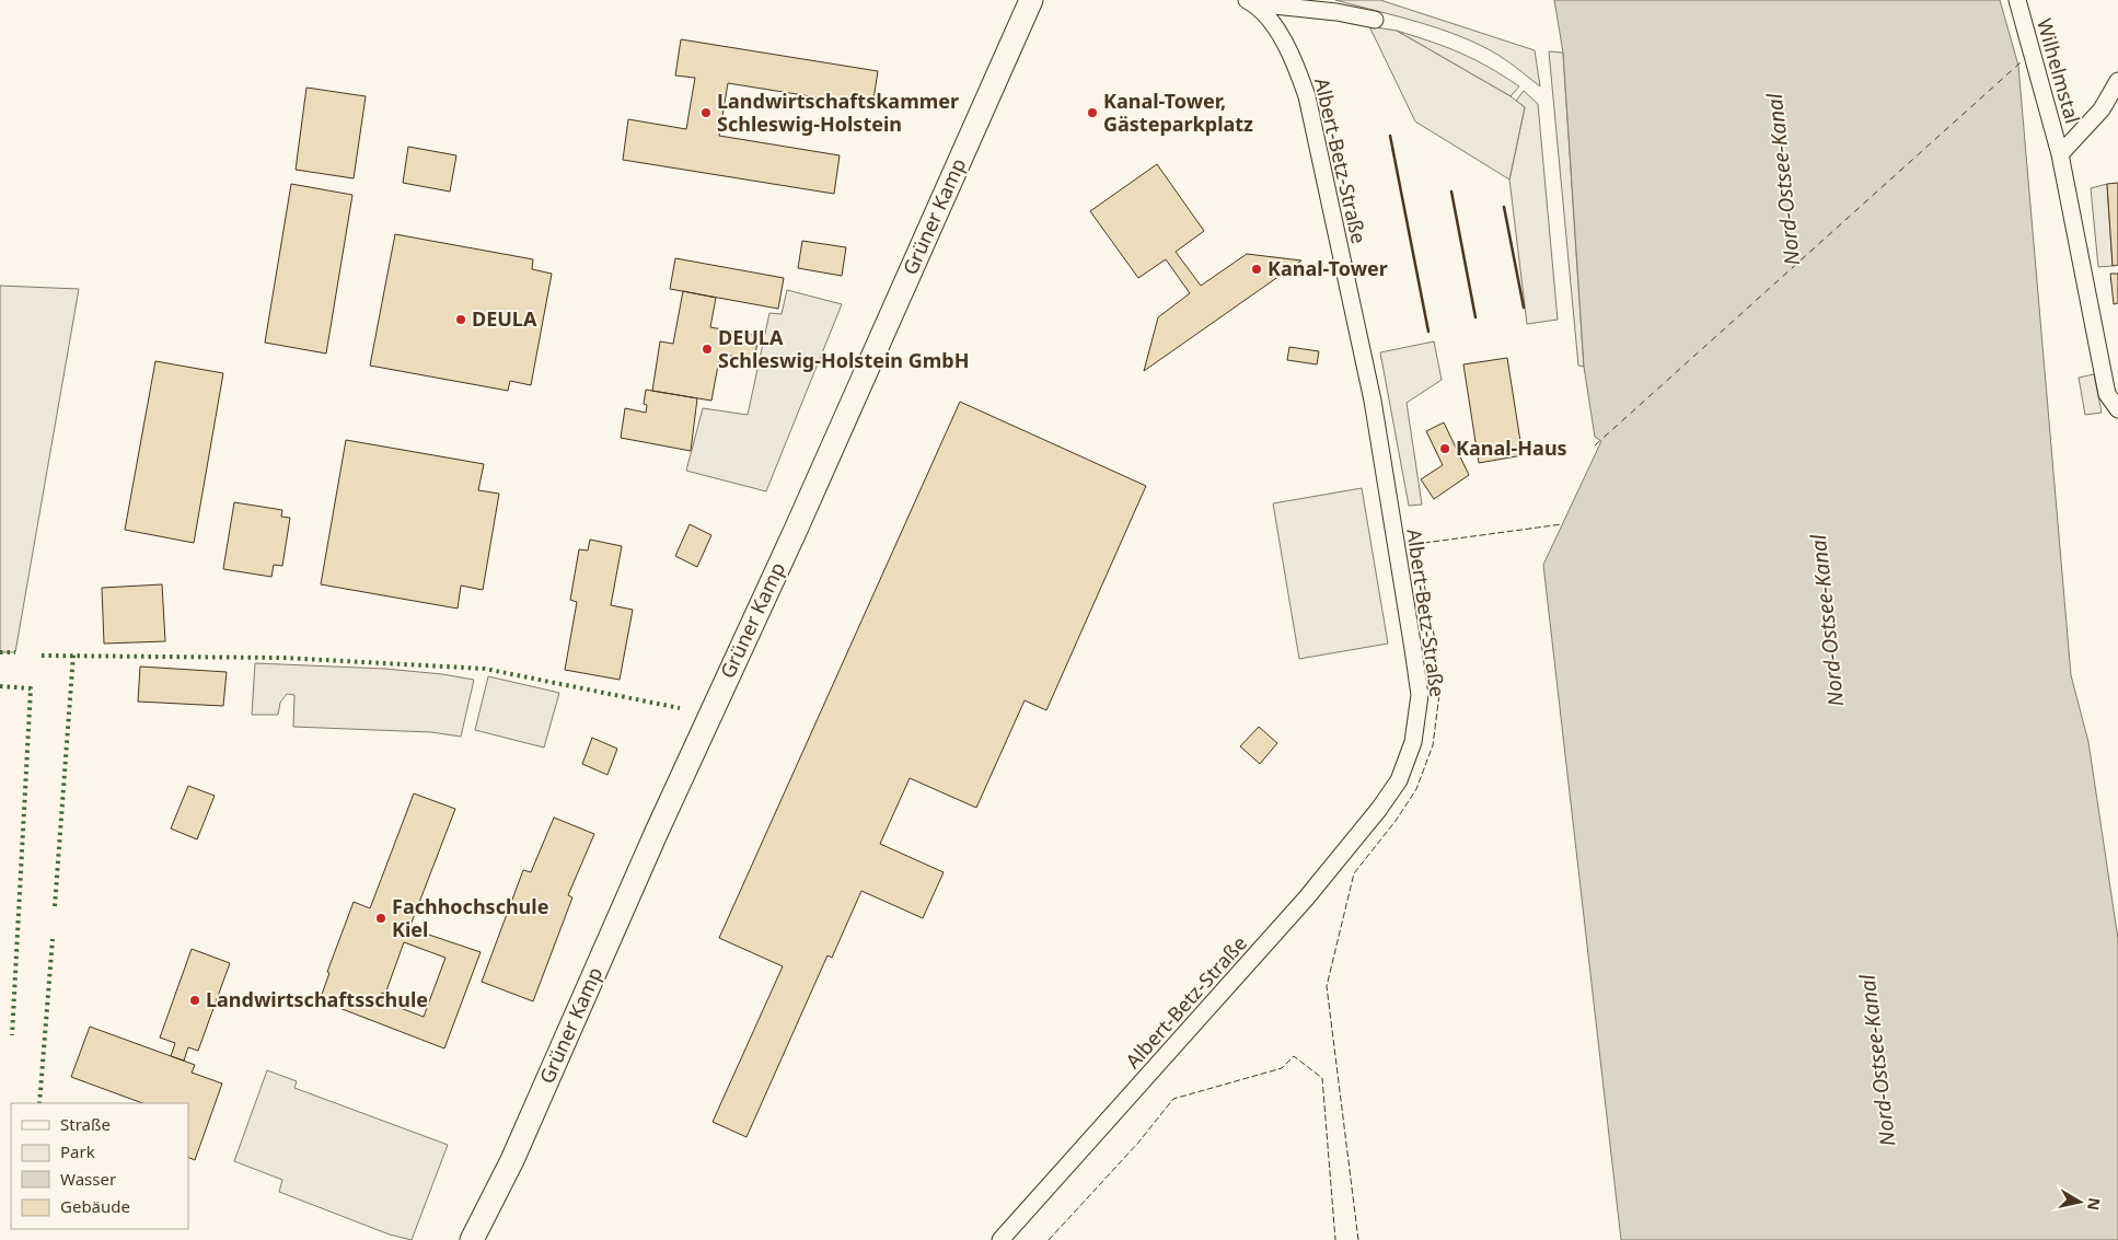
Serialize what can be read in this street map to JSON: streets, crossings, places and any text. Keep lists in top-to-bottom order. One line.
{"streets":{"street":["Wilhelmstal","Albert-Betz-Straße","Grüner Kamp"]},"water":["Nord-Ostsee-Kanal"],"places":["Landwirtschaftskammer Schleswig-Holstein","Kanal-Tower, Gästeparkplatz","Kanal-Tower","DEULA","DEULA Schleswig-Holstein GmbH","Kanal-Haus","Fachhochschule Kiel","Landwirtschaftsschule"],"legend":["Straße","Park","Wasser","Gebäude"],"north":"right"}
